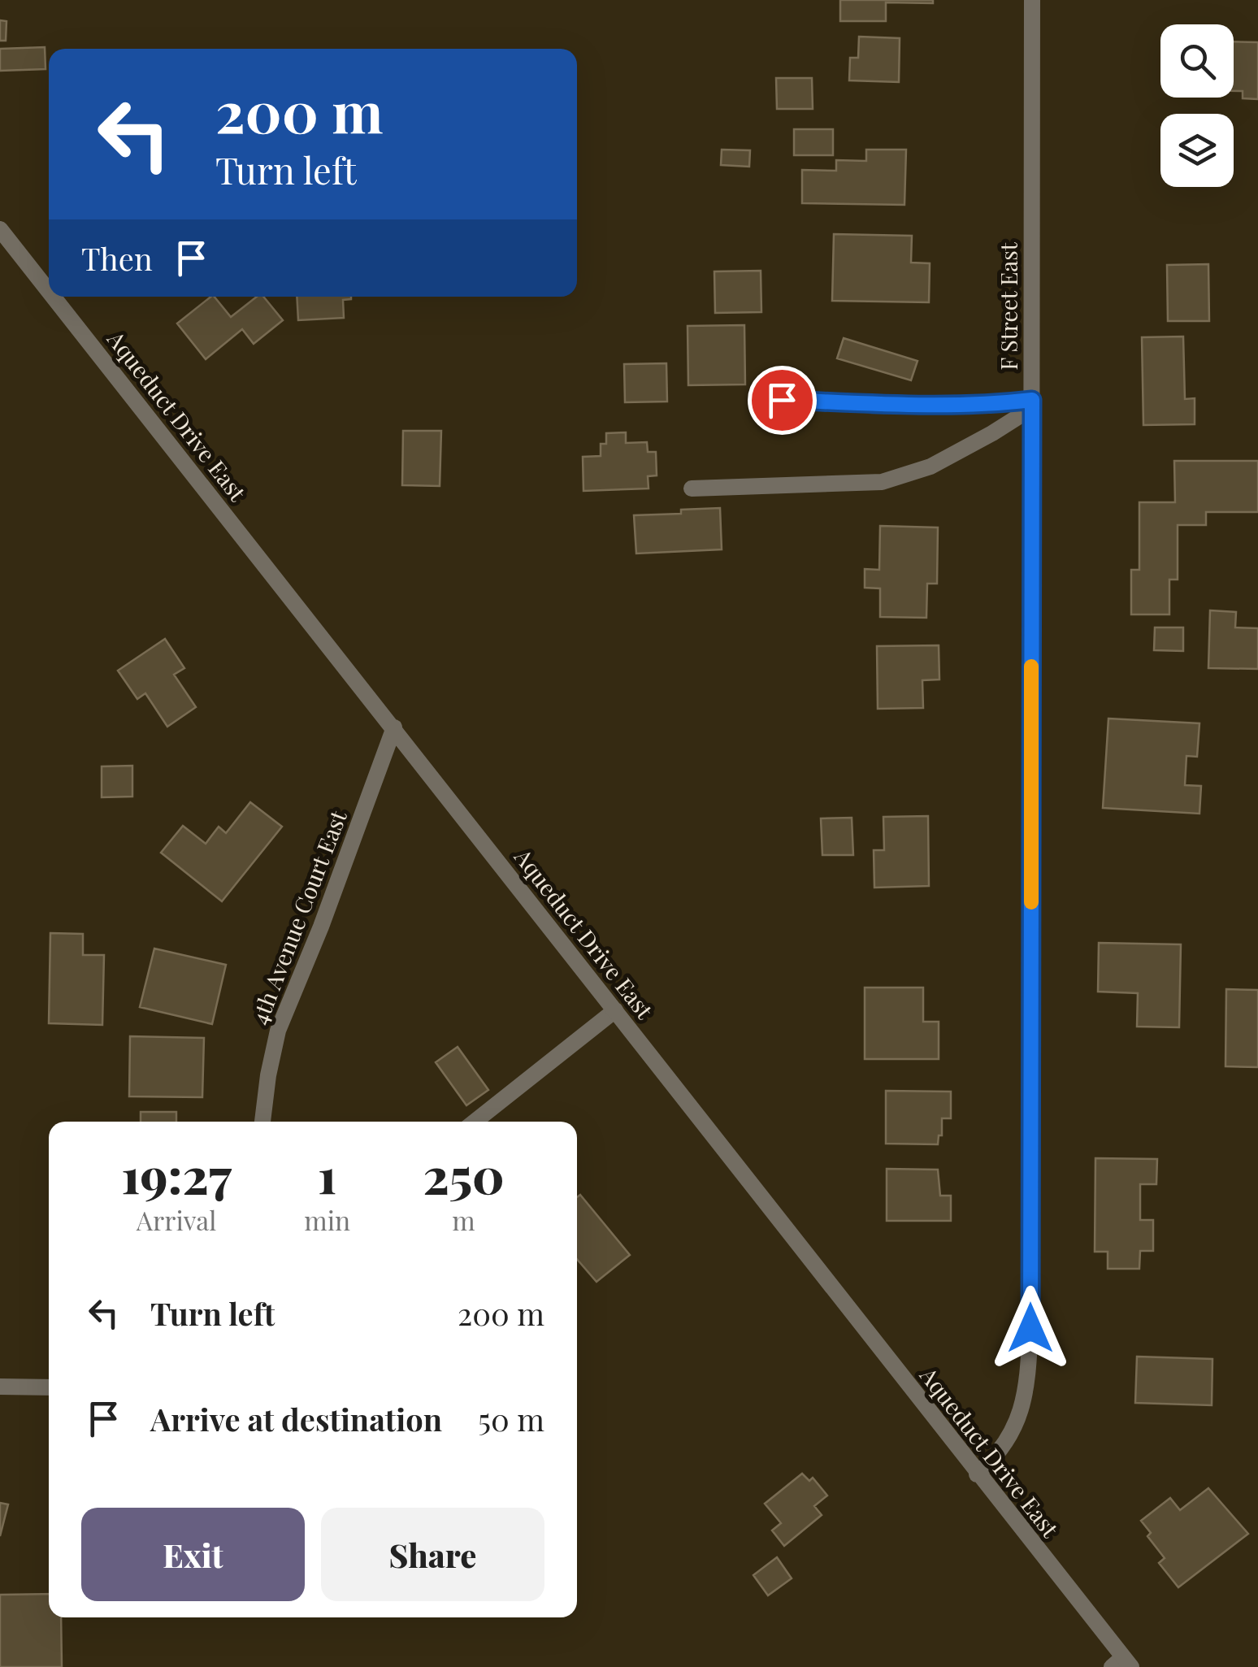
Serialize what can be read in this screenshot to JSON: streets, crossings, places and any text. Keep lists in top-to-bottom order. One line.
{"streets":{"street":["F Street East","Aqueduct Drive East","4th Avenue Court East"]},"crossings":[["F Street East","Aqueduct Drive East"],["Aqueduct Drive East","4th Avenue Court East"]],"page":{"turn":["200 m","Turn left"],"then":"Then","eta":["19:27","Arrival","1","min","250","m"],"list":[{"name":"Turn left","value":"200 m"},{"name":"Arrive at destination","value":"50 m"}],"buttons":["Exit","Share"]}}
